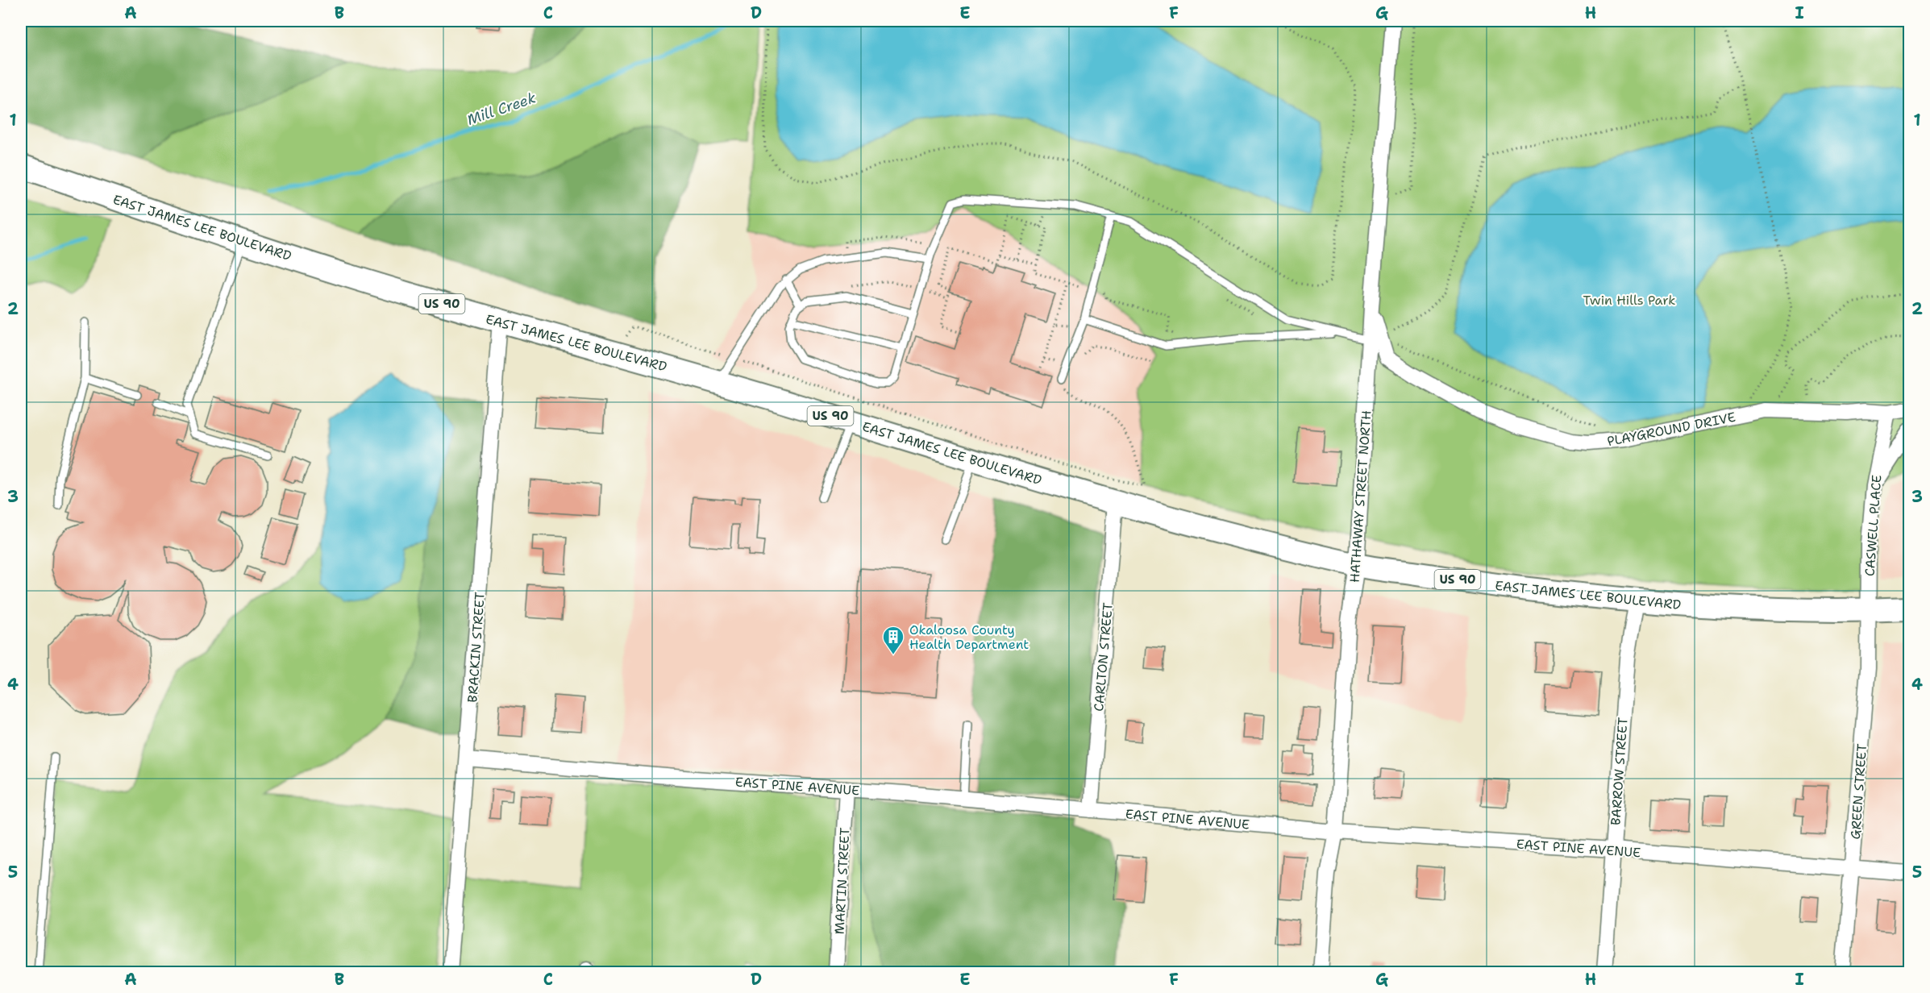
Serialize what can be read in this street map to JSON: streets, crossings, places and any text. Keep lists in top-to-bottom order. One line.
{"streets":{"main road":["EAST JAMES LEE BOULEVARD","US 90"],"street":["PLAYGROUND DRIVE","HATHAWAY STREET NORTH","CASWELL PLACE","BRACKIN STREET","CARLTON STREET","BARROW STREET","EAST PINE AVENUE","GREEN STREET","MARTIN STREET"]},"crossings":[["EAST JAMES LEE BOULEVARD","HATHAWAY STREET NORTH"],["EAST JAMES LEE BOULEVARD","CASWELL PLACE"],["EAST JAMES LEE BOULEVARD","BRACKIN STREET"],["EAST JAMES LEE BOULEVARD","CARLTON STREET"],["EAST JAMES LEE BOULEVARD","BARROW STREET"],["EAST JAMES LEE BOULEVARD","GREEN STREET"],["PLAYGROUND DRIVE","HATHAWAY STREET NORTH"],["PLAYGROUND DRIVE","CASWELL PLACE"],["HATHAWAY STREET NORTH","EAST PINE AVENUE"],["CASWELL PLACE","GREEN STREET"],["BRACKIN STREET","EAST PINE AVENUE"],["CARLTON STREET","EAST PINE AVENUE"],["BARROW STREET","EAST PINE AVENUE"],["EAST PINE AVENUE","GREEN STREET"],["EAST PINE AVENUE","MARTIN STREET"]],"water":["Mill Creek"],"parks":["Twin Hills Park"],"places":{"building":["Okaloosa County Health Department"]},"grid":{"columns":["A","B","C","D","E","F","G","H","I"],"rows":["1","2","3","4","5"]}}
